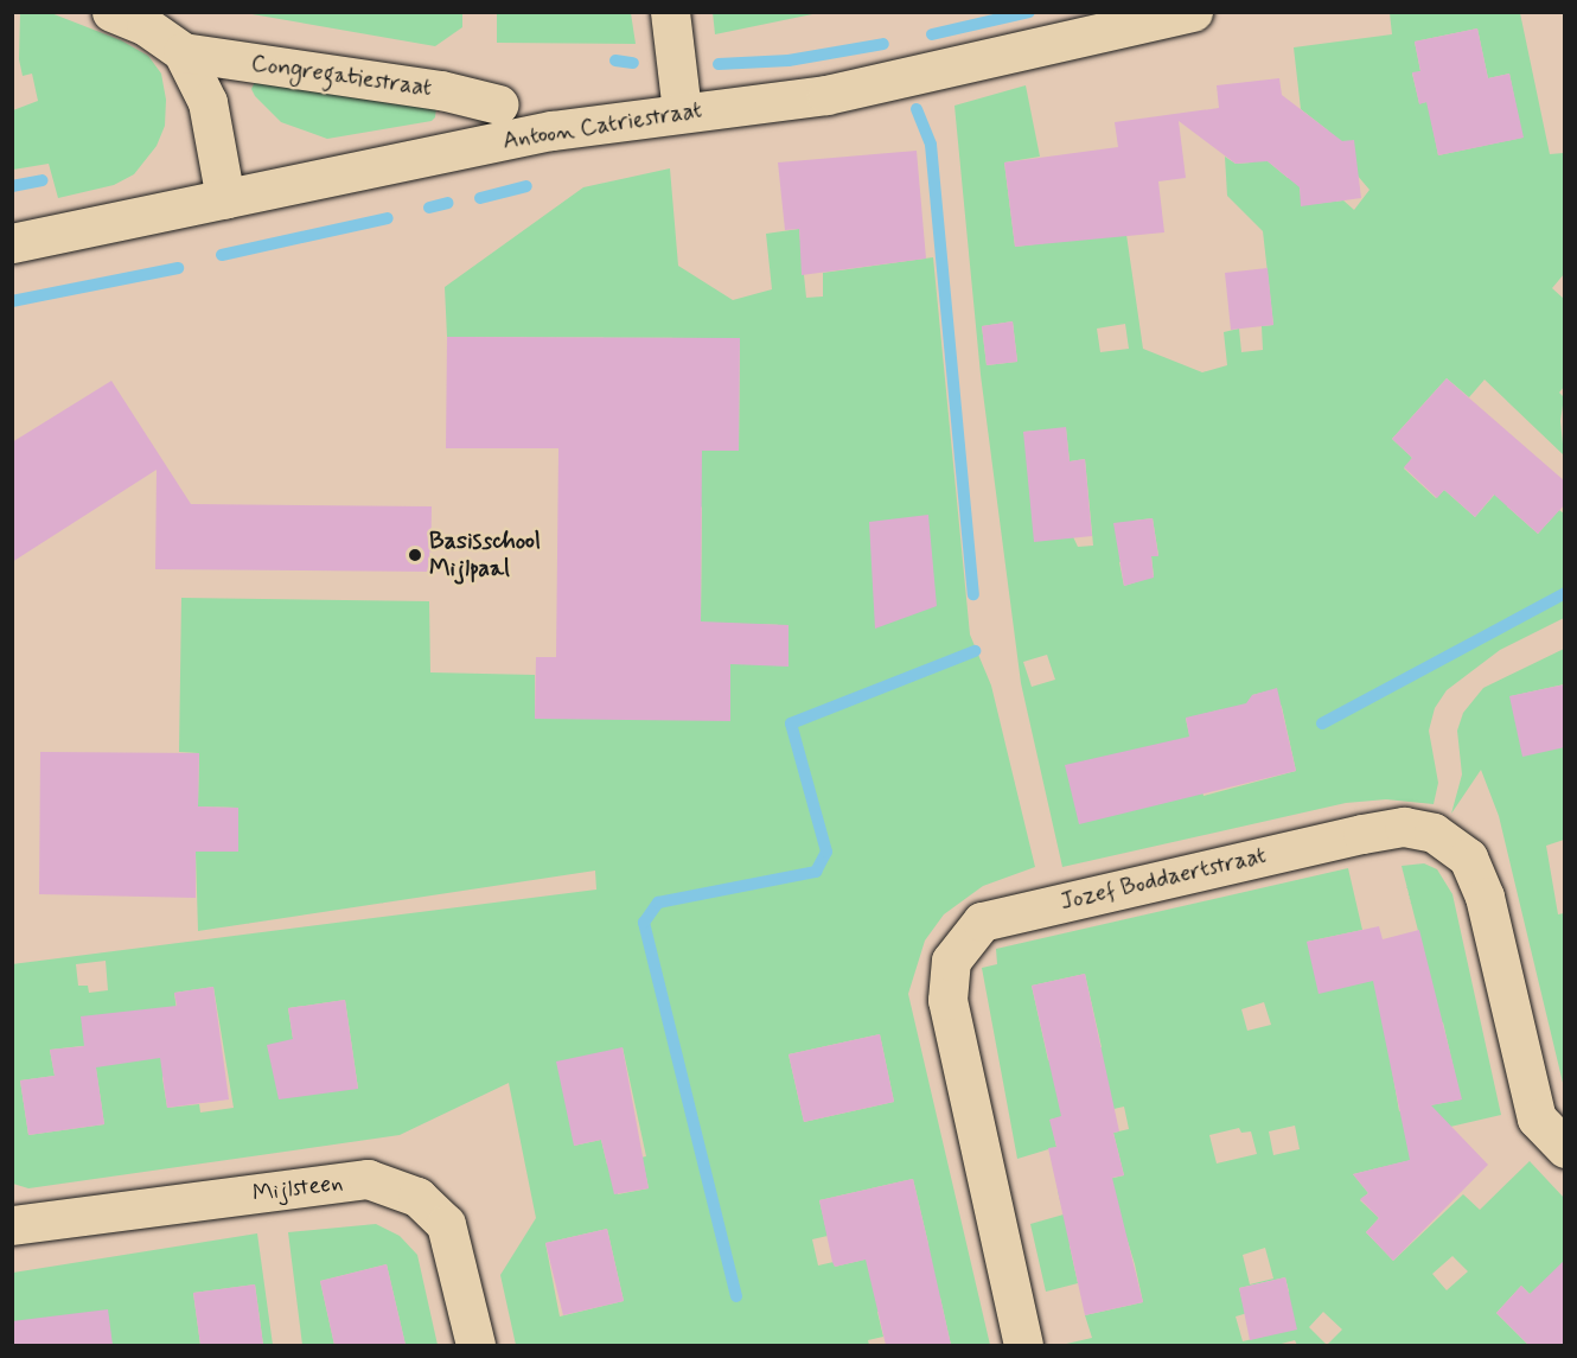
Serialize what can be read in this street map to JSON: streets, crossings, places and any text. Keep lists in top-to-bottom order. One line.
{"streets":{"street":["Congregatiestraat","Antoon Catriestraat","Jozef Boddaertstraat","Mijlsteen"]},"crossings":[["Congregatiestraat","Antoon Catriestraat"]],"places":["Basisschool Mijlpaal"]}
